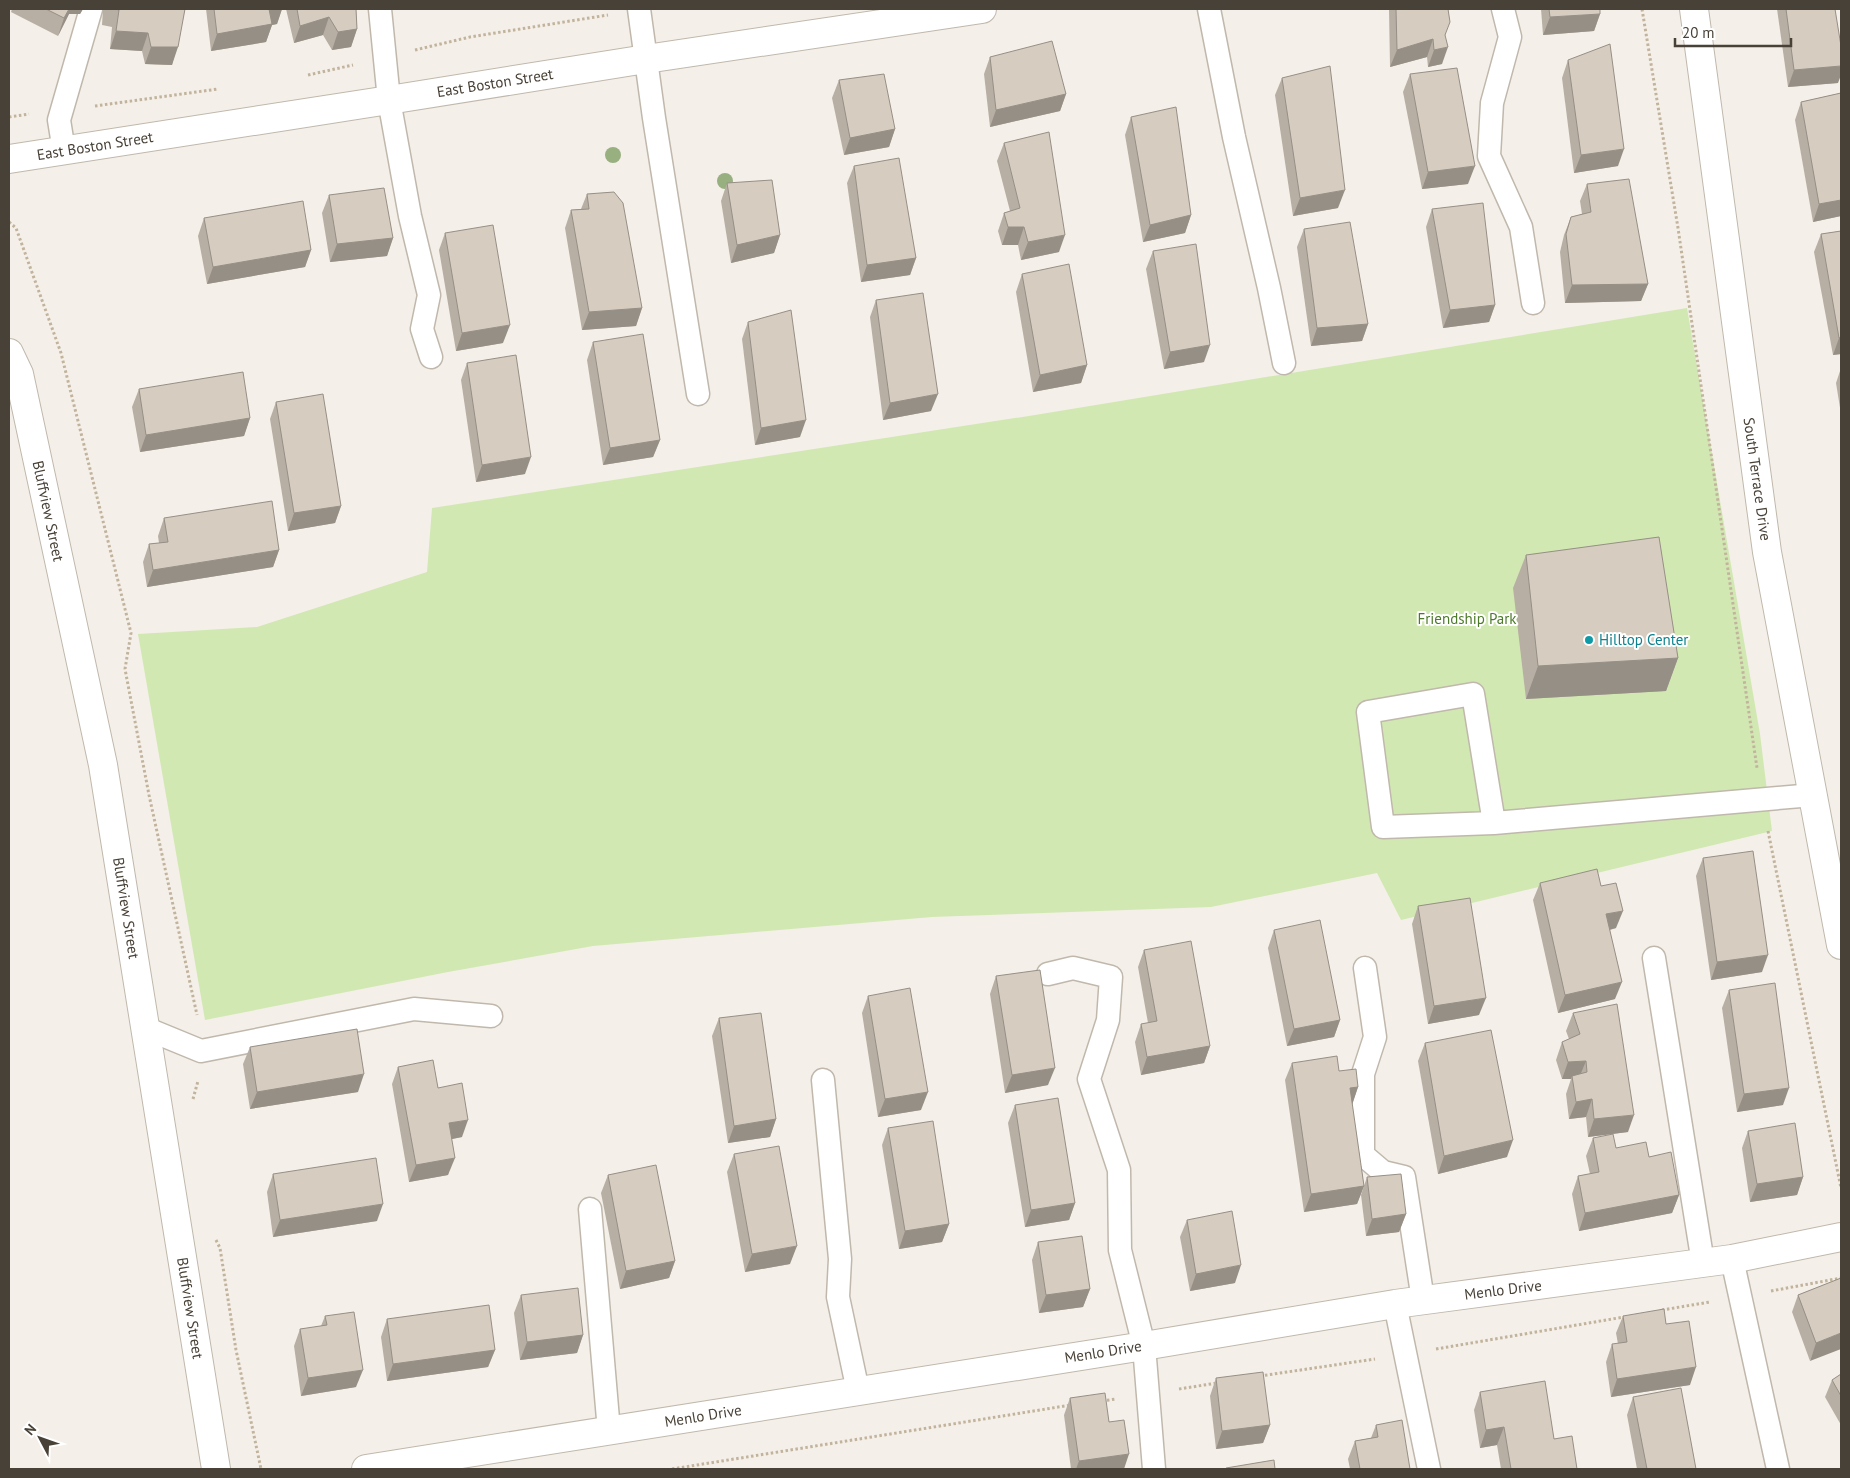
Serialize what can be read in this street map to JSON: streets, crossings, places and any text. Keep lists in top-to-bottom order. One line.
{"streets":{"street":["East Boston Street","South Terrace Drive","Bluffview Street","Menlo Drive"]},"parks":["Friendship Park"],"places":["Hilltop Center"],"scale_bar":"20 m","north":"top left"}
